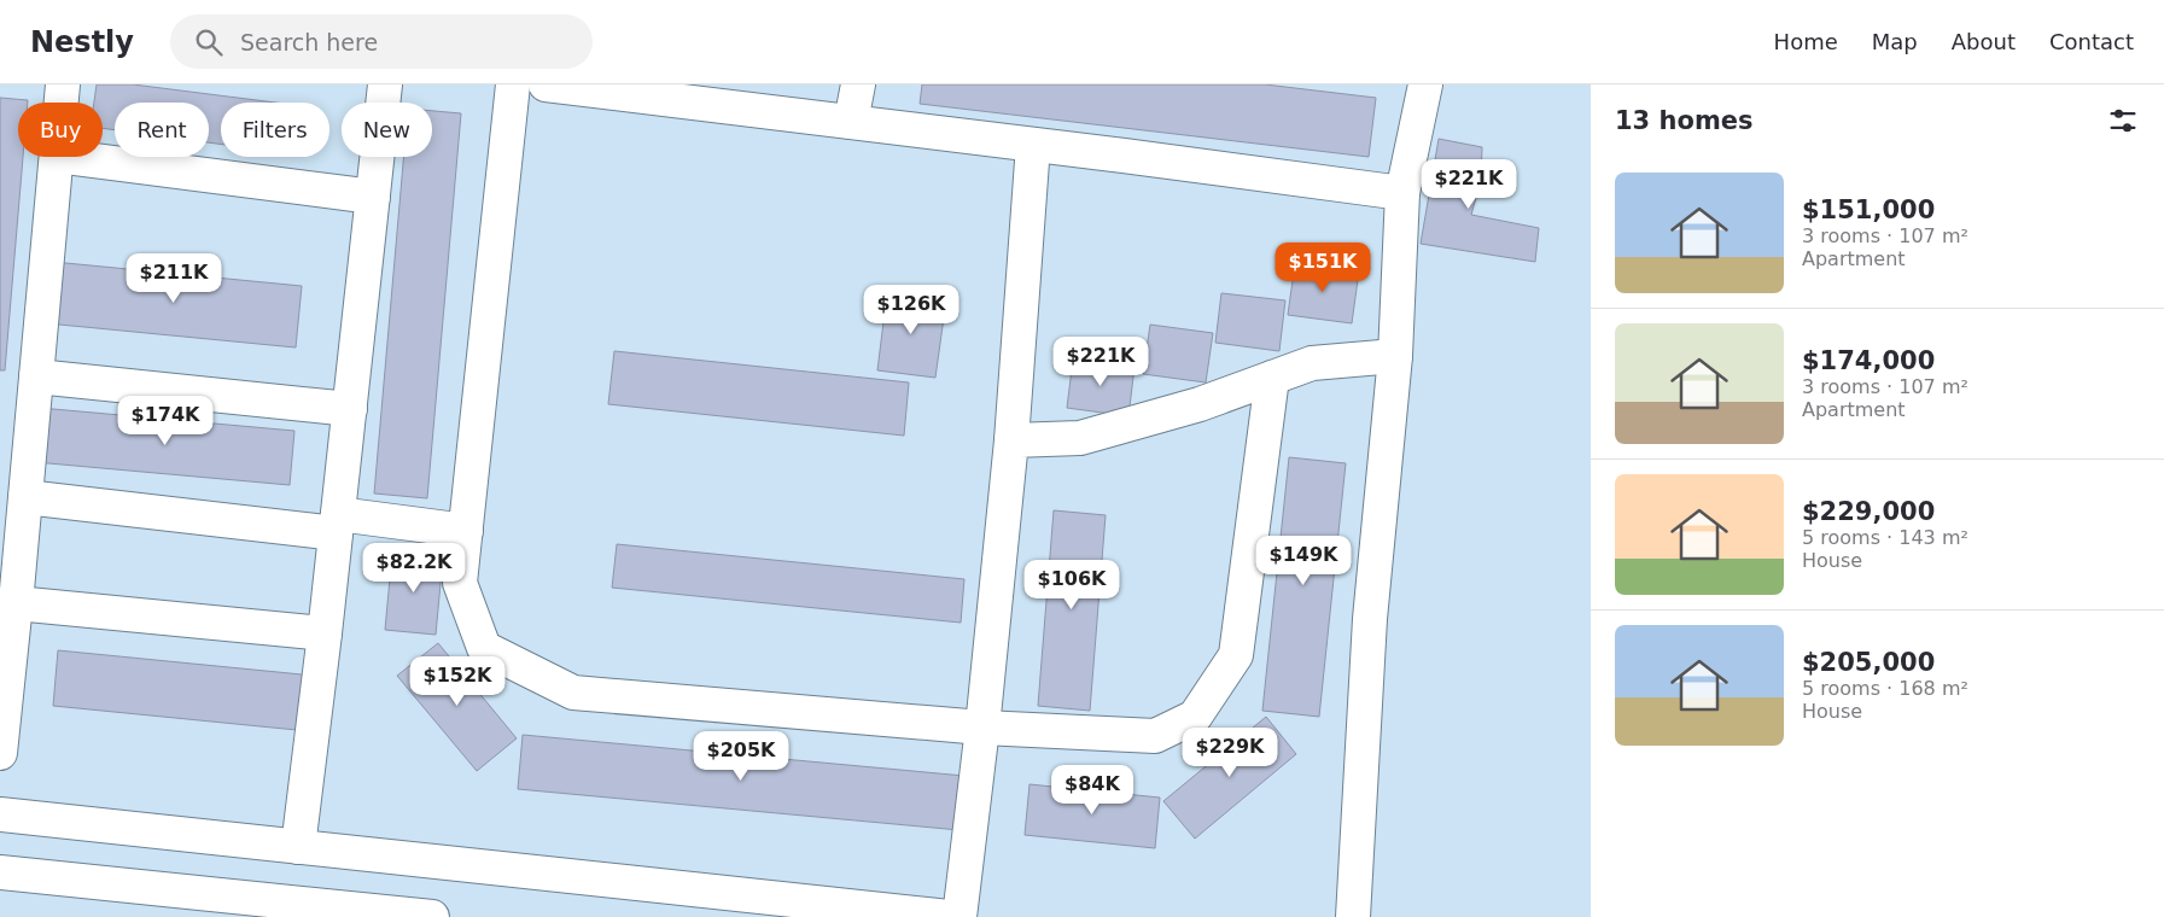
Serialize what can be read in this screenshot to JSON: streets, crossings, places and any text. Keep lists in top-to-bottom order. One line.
{"page":{"header":"Nestly","search":"Search here","nav":["Home","Map","About","Contact"],"heading":"13 homes","chip":["Buy","Rent","Filters","New"],"list":[{"name":"$151,000","note":"3 rooms · 107 m² · Apartment"},{"name":"$174,000","note":"3 rooms · 107 m² · Apartment"},{"name":"$229,000","note":"5 rooms · 143 m² · House"},{"name":"$205,000","note":"5 rooms · 168 m² · House"}],"price":["$221K","$151K","$211K","$126K","$221K","$174K","$149K","$82.2K","$106K","$152K","$229K","$205K","$84K"]}}
